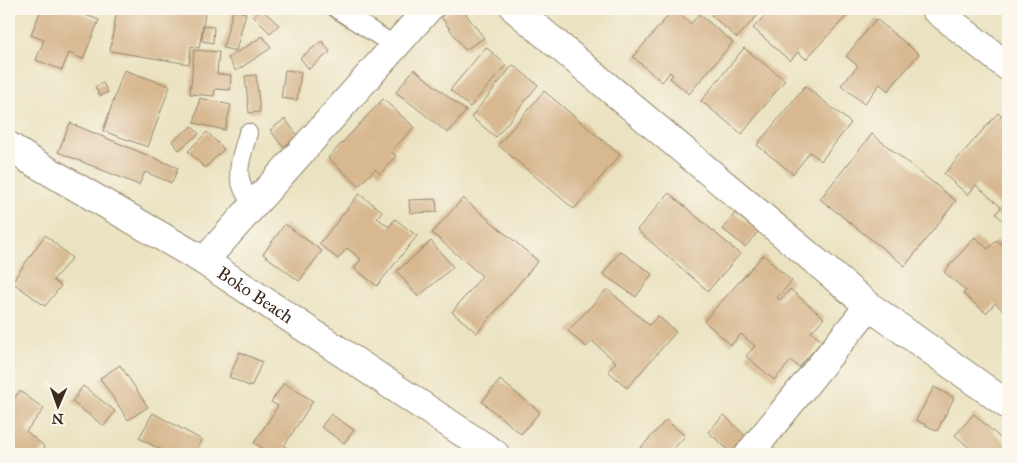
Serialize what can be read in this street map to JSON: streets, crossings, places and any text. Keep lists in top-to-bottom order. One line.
{"streets":{"street":["Boko Beach"]},"north":"bottom"}
